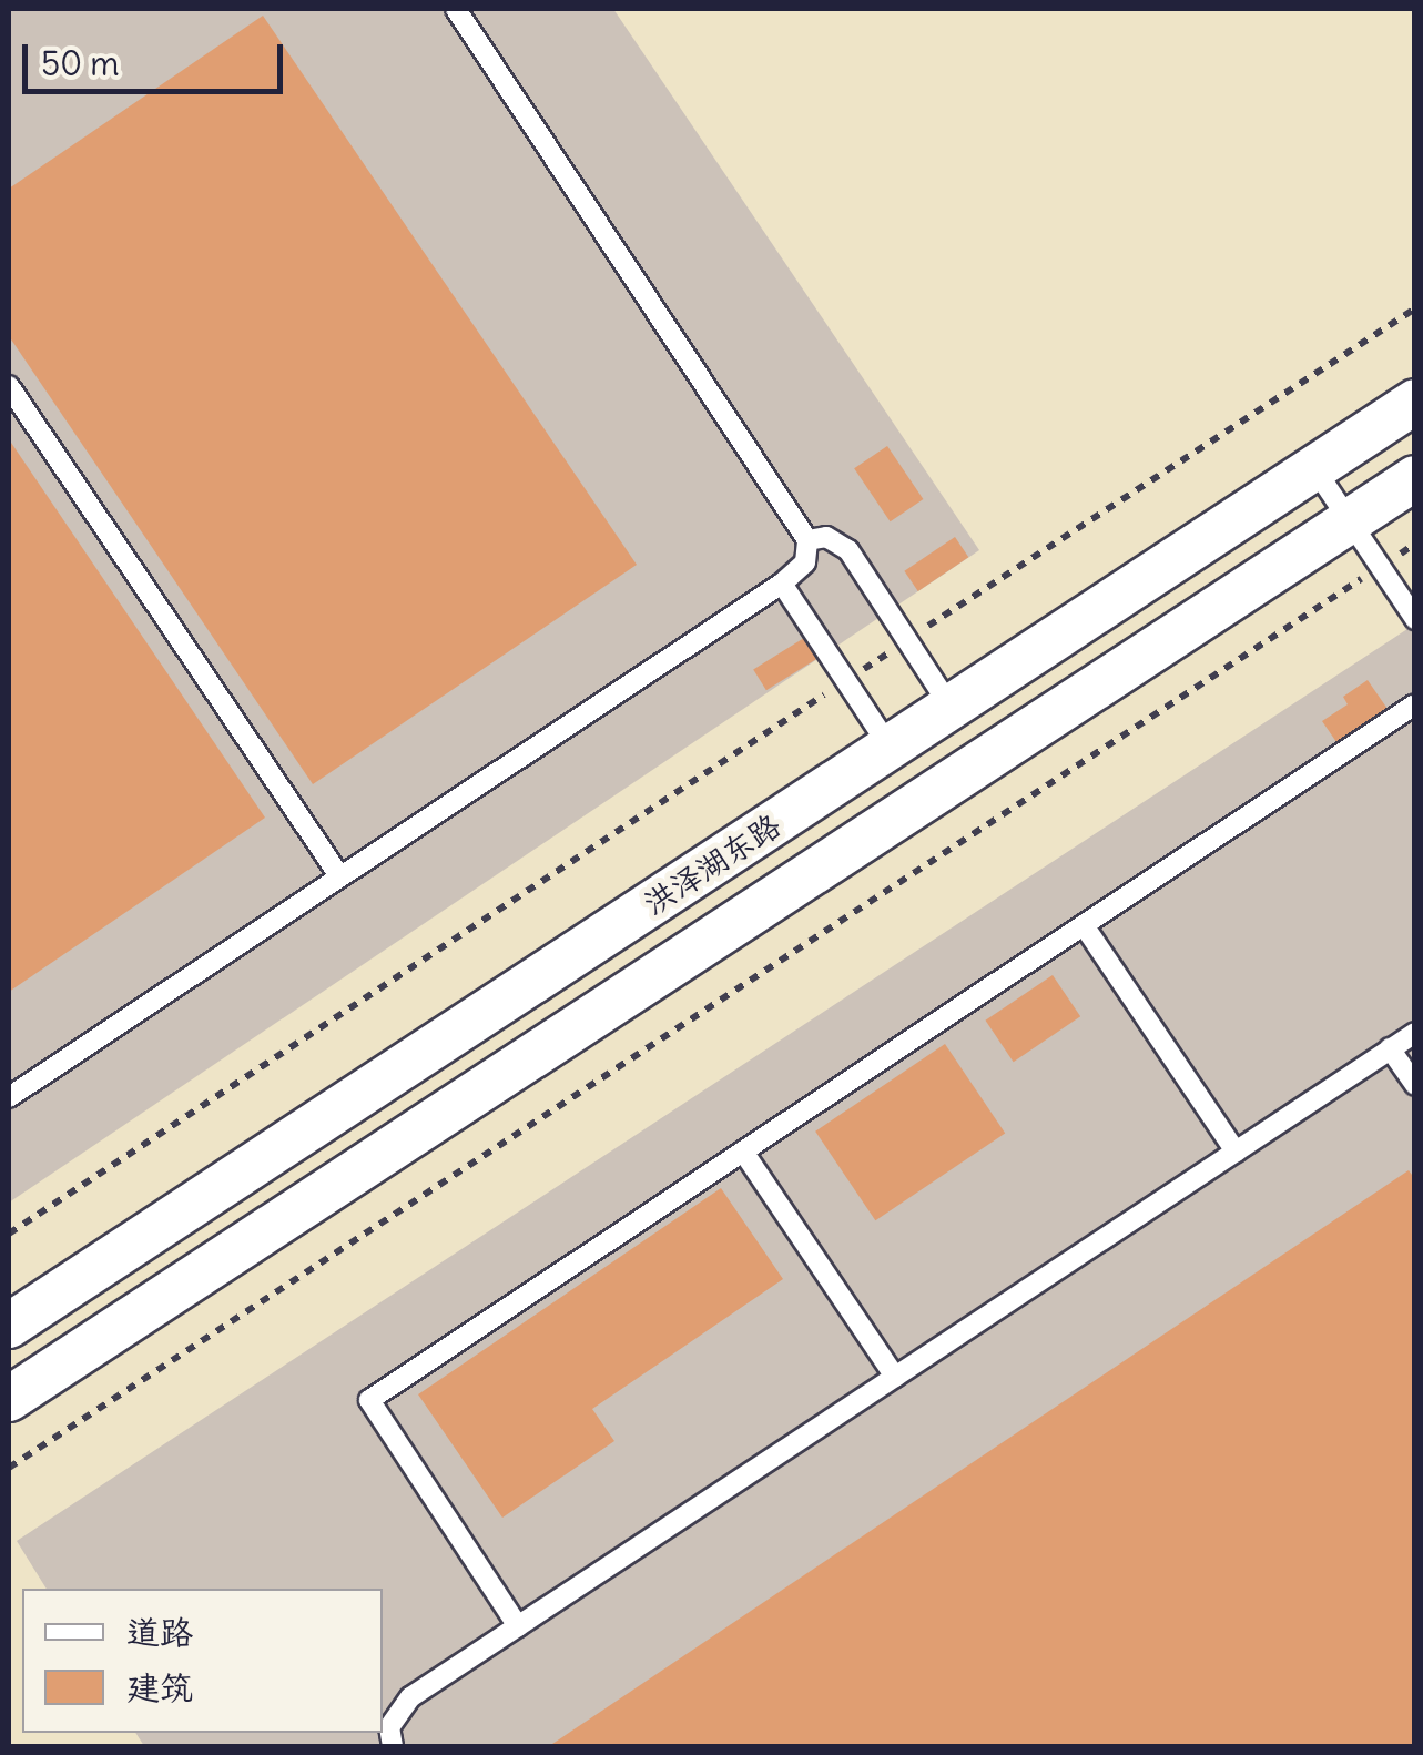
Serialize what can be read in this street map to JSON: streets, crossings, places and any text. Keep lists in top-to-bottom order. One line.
{"streets":{"street":["洪泽湖东路"]},"legend":["道路","建筑"],"scale_bar":"50 m"}
